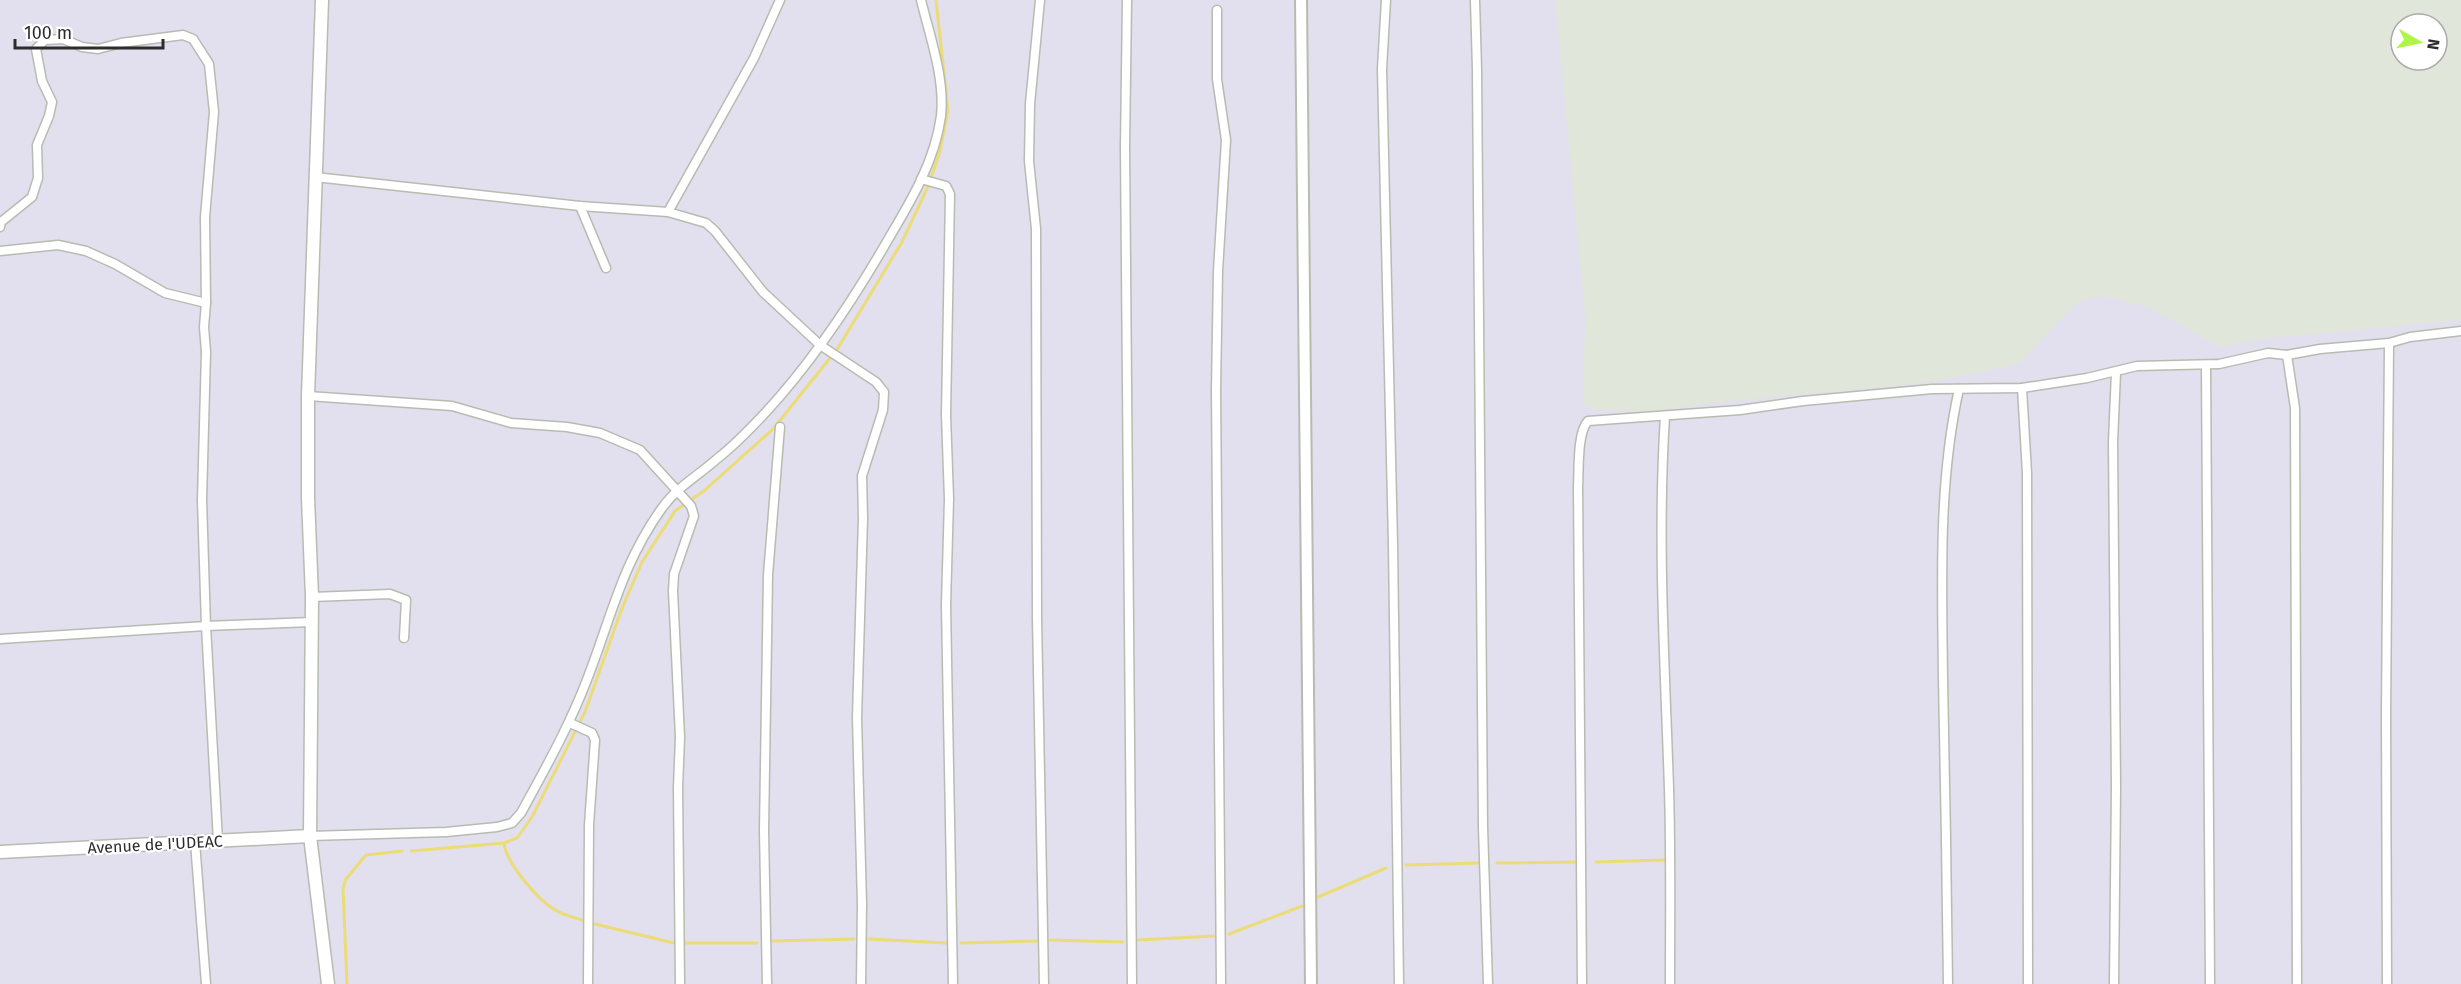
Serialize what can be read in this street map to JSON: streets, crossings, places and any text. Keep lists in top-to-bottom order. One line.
{"streets":{"main road":["Avenue de I'UDEAC"]},"scale_bar":"100 m","north":"right"}
